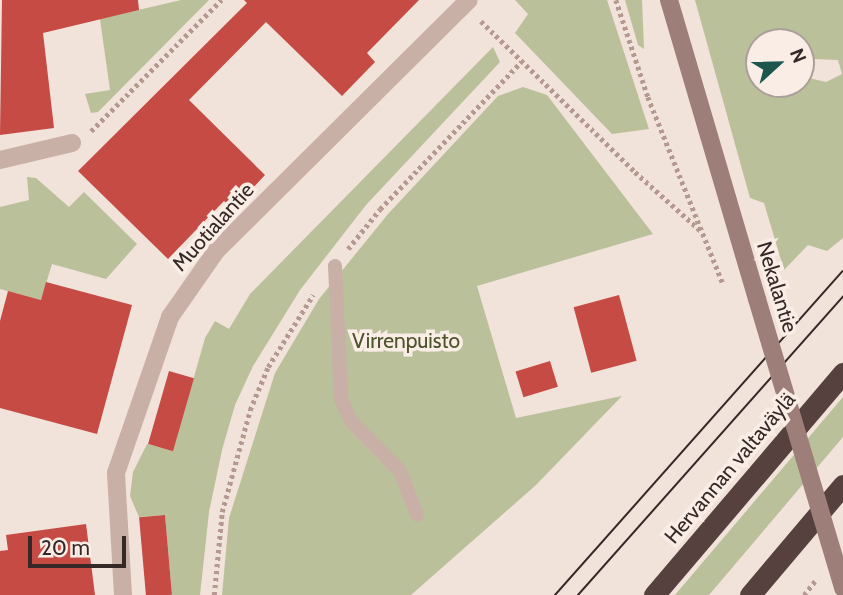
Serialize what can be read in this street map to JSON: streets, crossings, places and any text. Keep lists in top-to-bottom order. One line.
{"streets":{"highway":["Hervannan valtaväylä"],"main road":["Nekalantie"],"street":["Muotialantie"]},"parks":["Virrenpuisto"],"scale_bar":"20 m","north":"right"}
